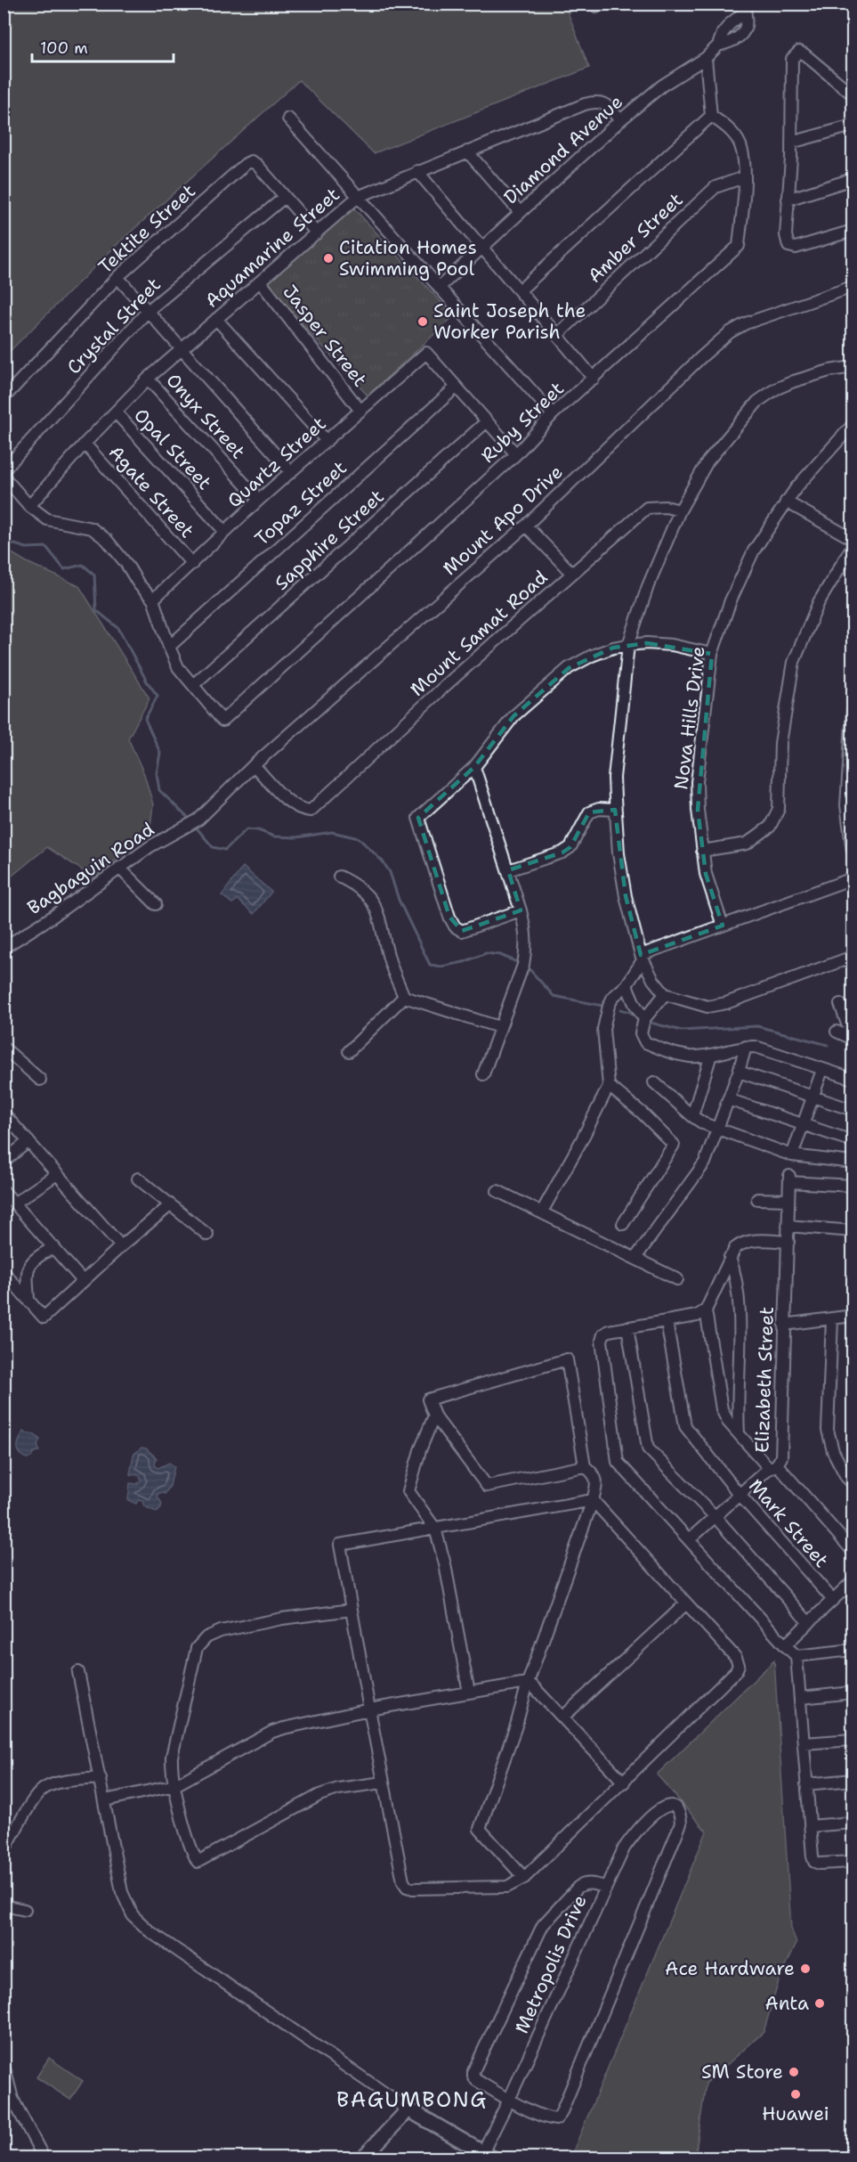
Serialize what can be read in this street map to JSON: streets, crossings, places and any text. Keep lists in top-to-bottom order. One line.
{"streets":{"street":["Diamond Avenue","Tektite Street","Amber Street","Aquamarine Street","Crystal Street","Jasper Street","Onyx Street","Ruby Street","Opal Street","Quartz Street","Agate Street","Topaz Street","Mount Apo Drive","Sapphire Street","Mount Samat Road","Nova Hills Drive","Bagbaguin Road","Elizabeth Street","Mark Street","Metropolis Drive"]},"crossings":[["Diamond Avenue","Aquamarine Street"],["Tektite Street","Aquamarine Street"],["Tektite Street","Crystal Street"],["Amber Street","Ruby Street"],["Aquamarine Street","Jasper Street"],["Aquamarine Street","Onyx Street"],["Aquamarine Street","Opal Street"],["Aquamarine Street","Agate Street"],["Jasper Street","Quartz Street"],["Onyx Street","Quartz Street"],["Ruby Street","Sapphire Street"],["Opal Street","Quartz Street"],["Quartz Street","Agate Street"],["Quartz Street","Topaz Street"],["Mount Apo Drive","Mount Samat Road"],["Mount Apo Drive","Bagbaguin Road"]],"districts":["BAGUMBONG"],"places":["Citation Homes Swimming Pool","Saint Joseph the Worker Parish","Ace Hardware","Anta","SM Store","Huawei"],"scale_bar":"100 m"}
